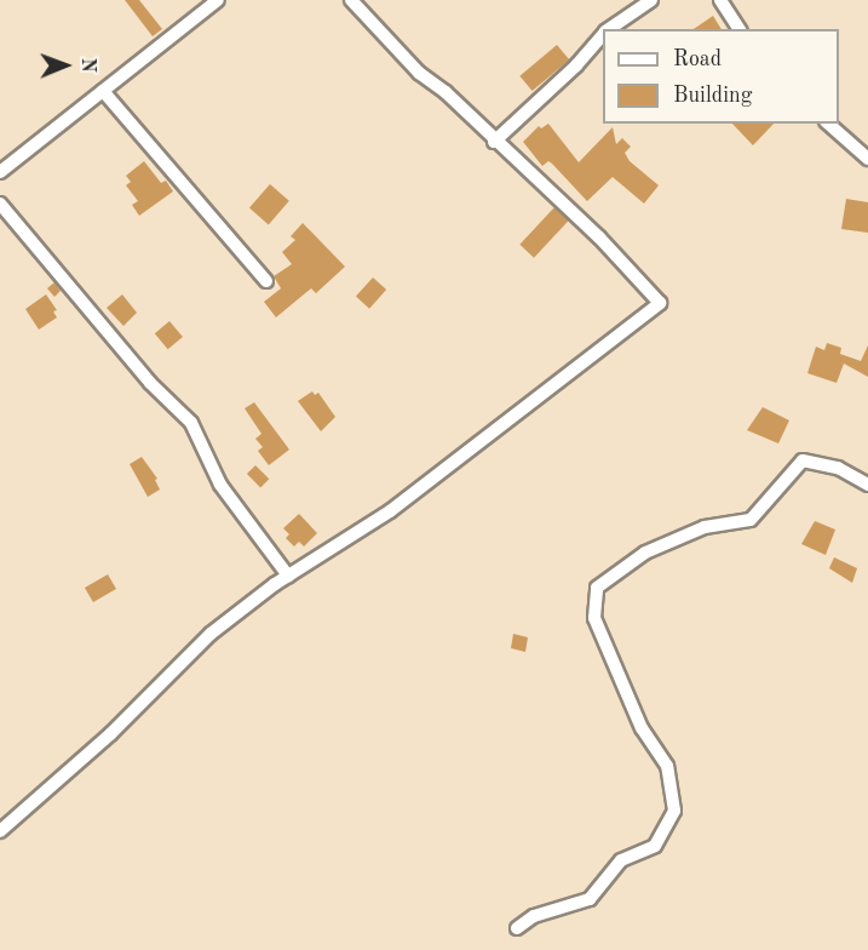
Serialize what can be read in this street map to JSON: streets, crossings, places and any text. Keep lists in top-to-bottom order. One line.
{"legend":["Road","Building"],"north":"right"}
